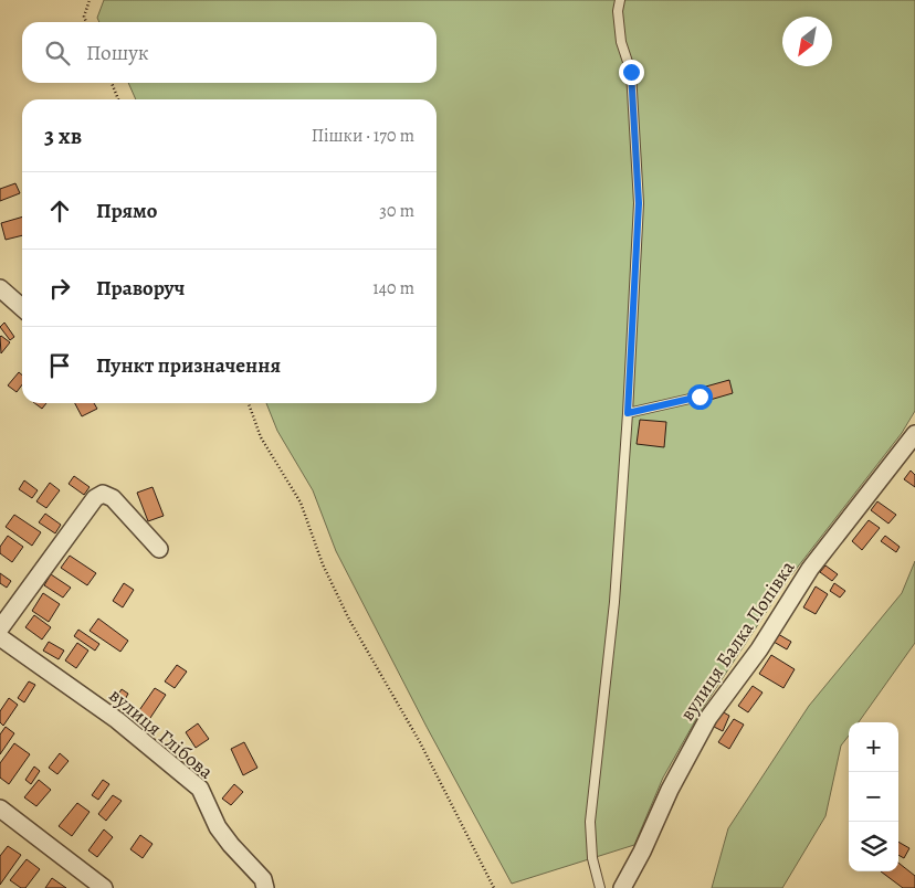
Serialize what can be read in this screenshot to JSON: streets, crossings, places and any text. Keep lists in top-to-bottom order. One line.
{"streets":{"street":["вулиця Балка Попівка","вулиця Глібова"]},"north":"bottom left","page":{"search":"Пошук","heading":["3 хв","Пішки · 170 m"],"list":[["Прямо","30 m"],["Праворуч","140 m"],"Пункт призначення"],"map_buttons":["+","−"]}}
